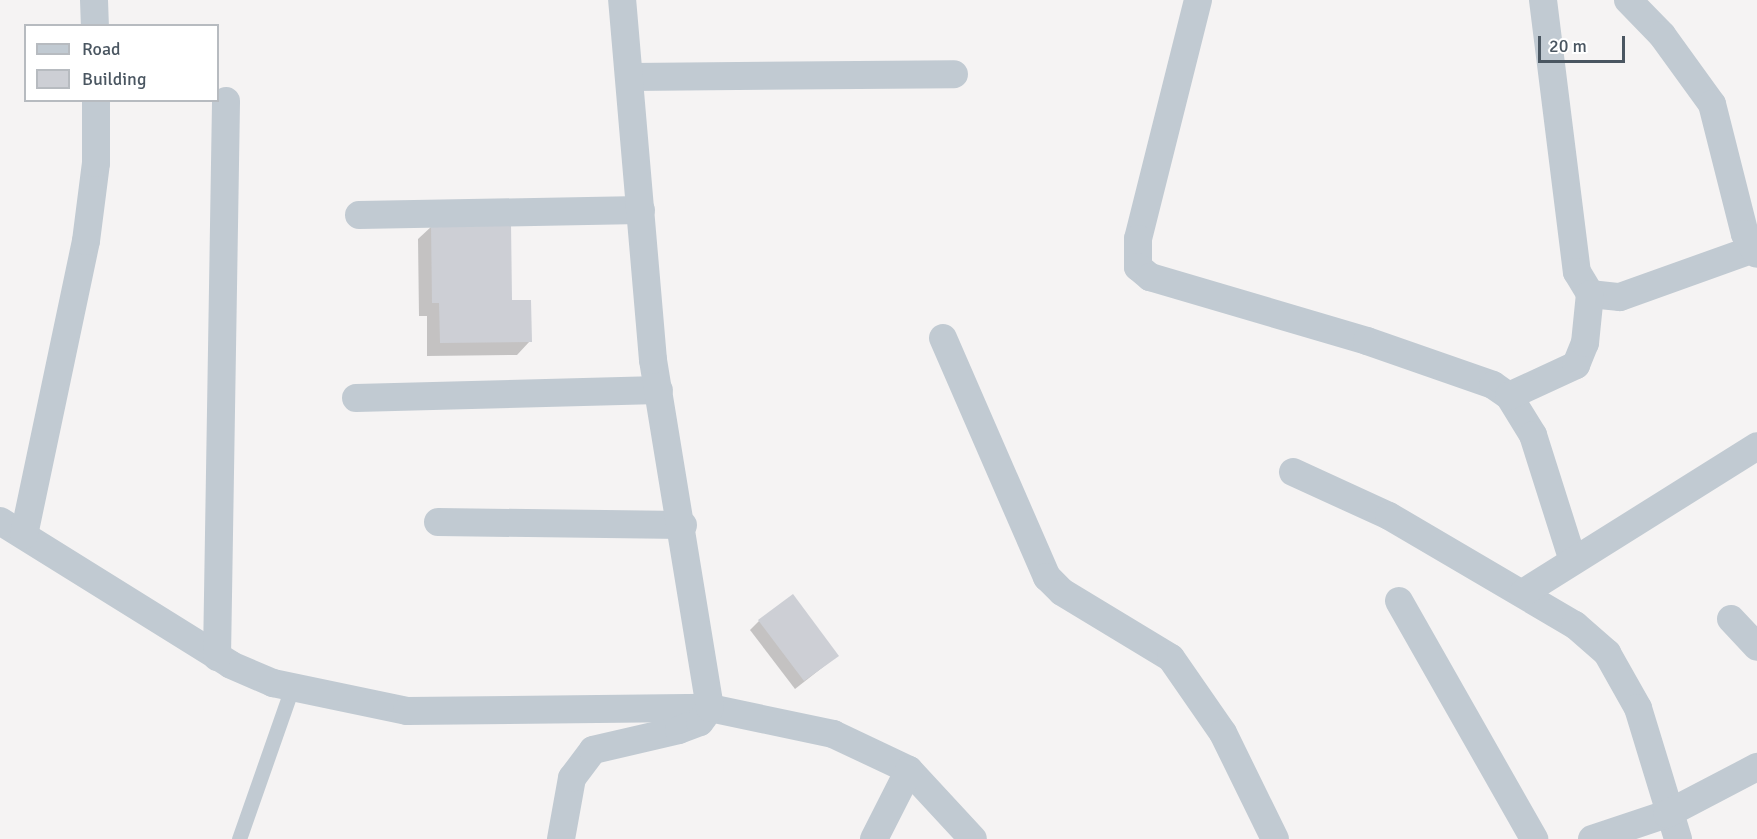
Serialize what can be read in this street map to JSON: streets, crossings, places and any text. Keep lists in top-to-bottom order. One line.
{"legend":["Road","Building"],"scale_bar":"20 m"}
